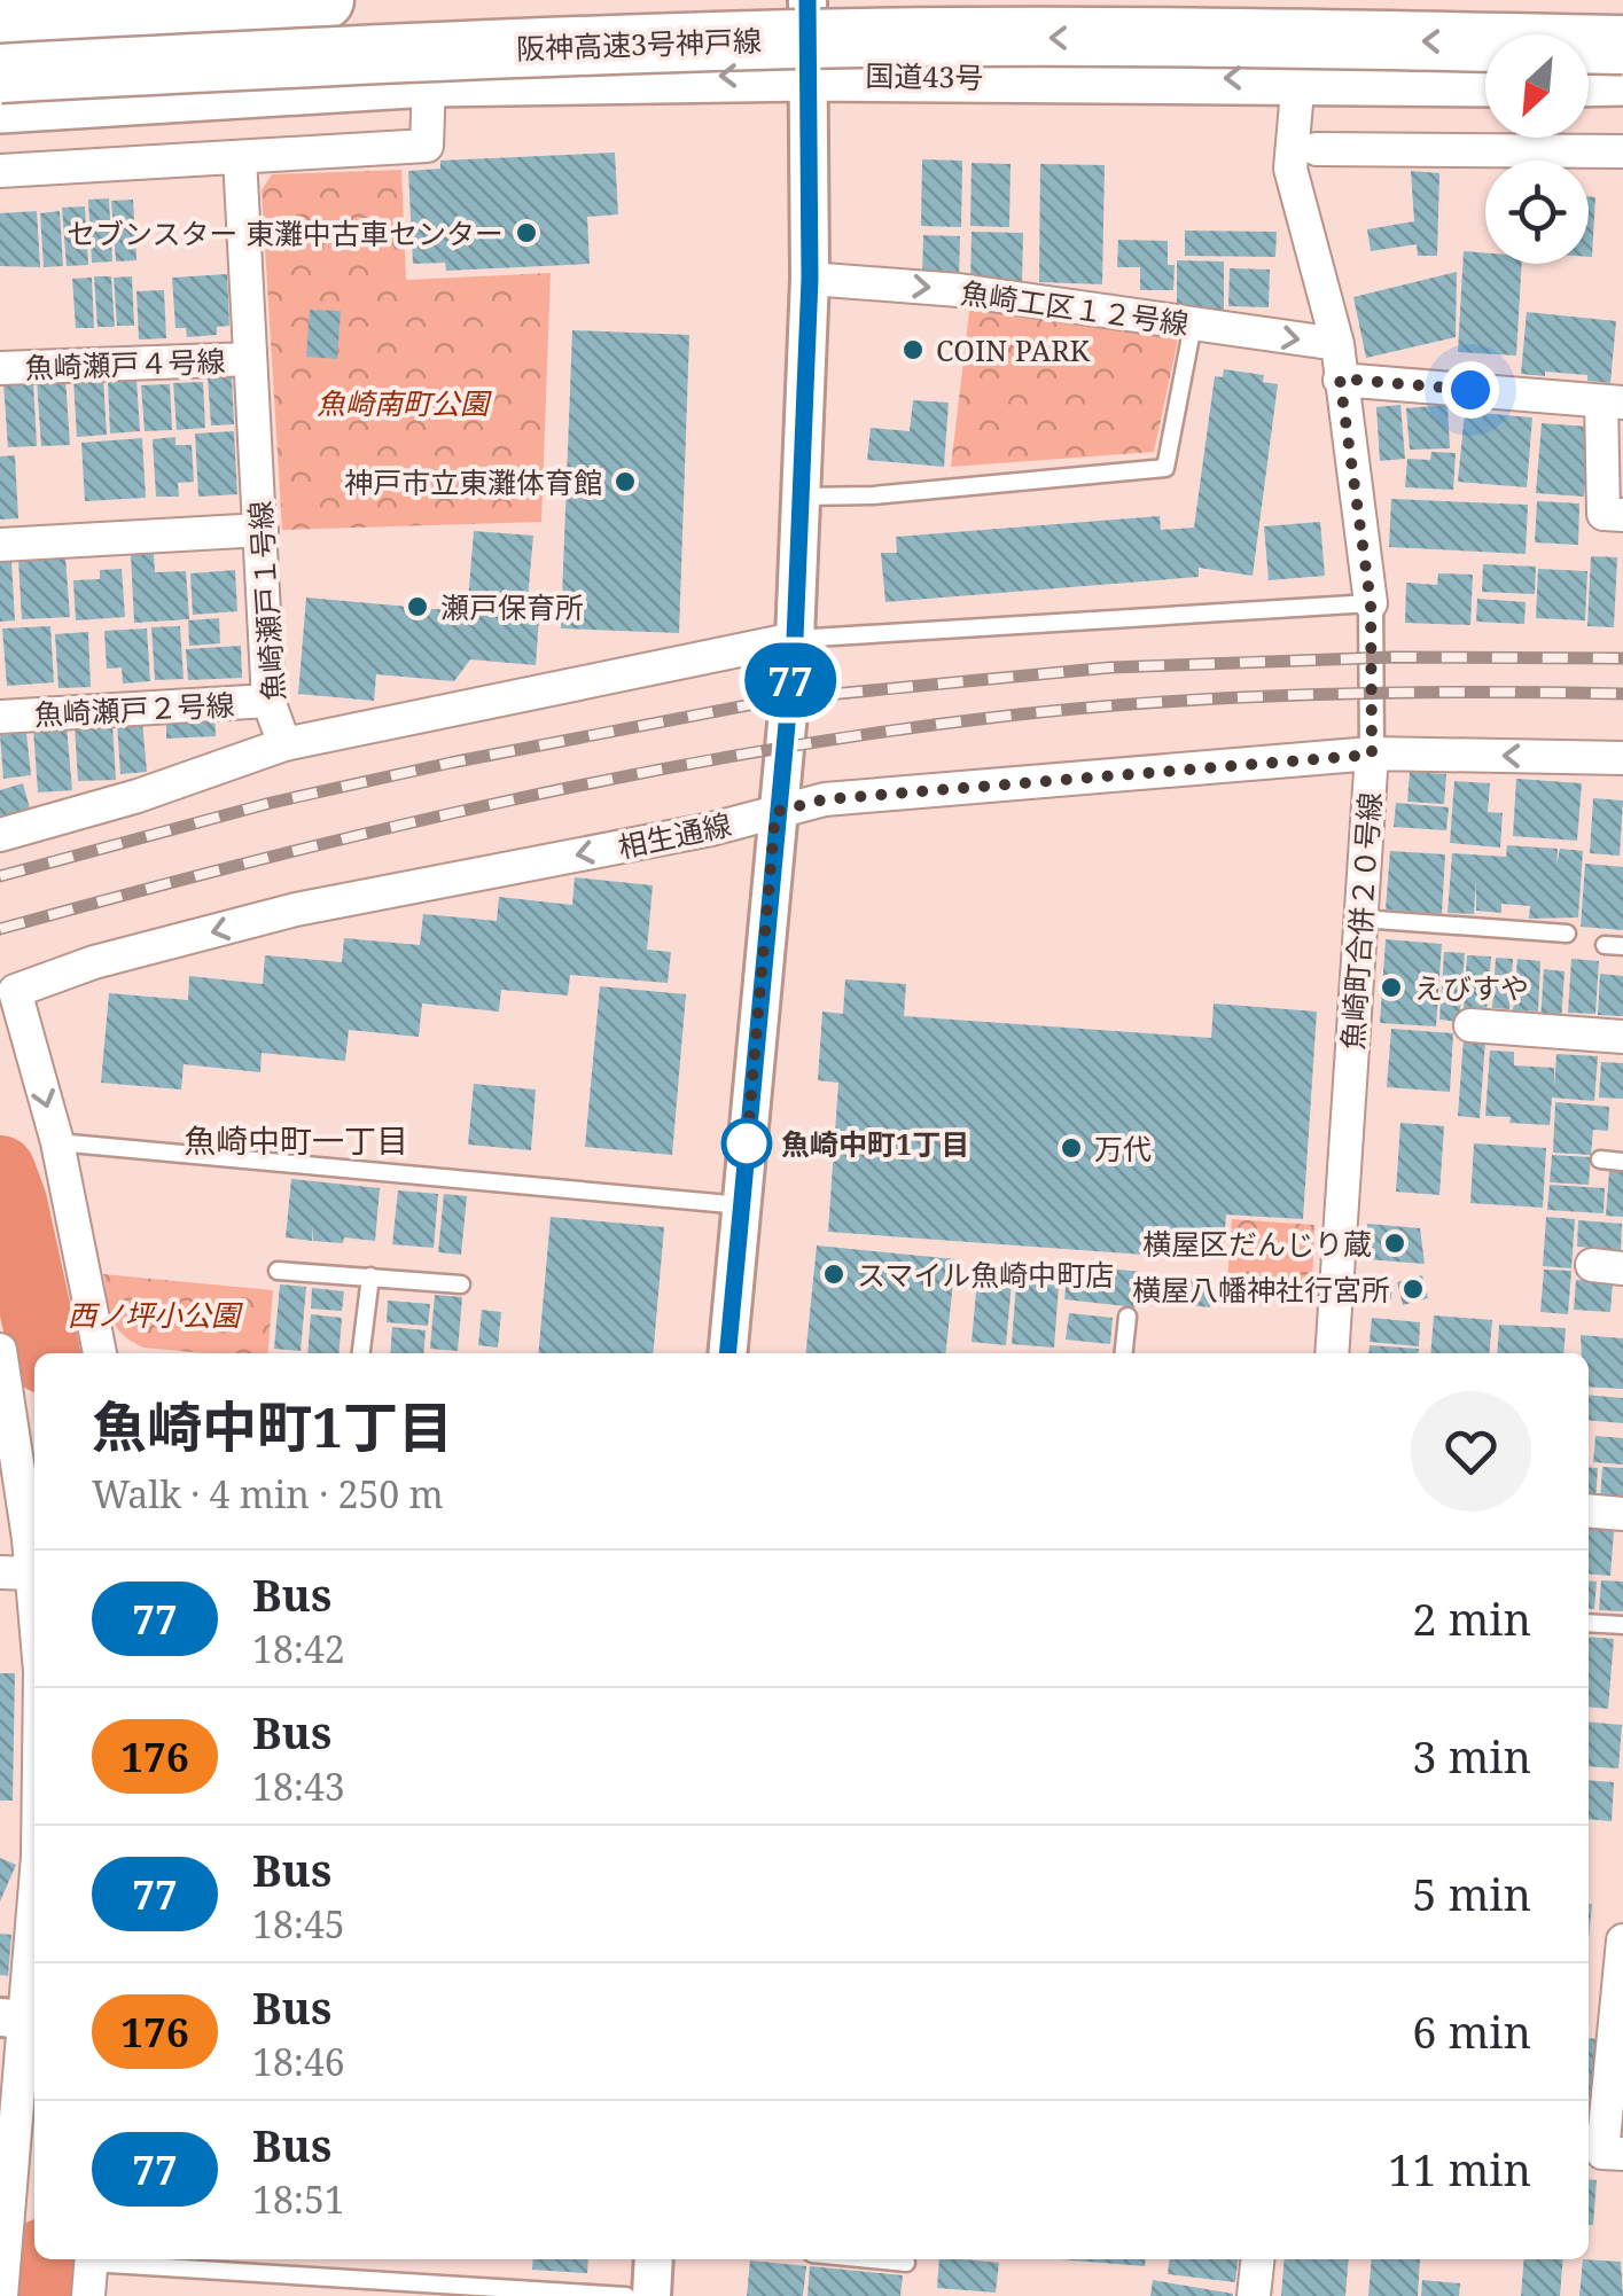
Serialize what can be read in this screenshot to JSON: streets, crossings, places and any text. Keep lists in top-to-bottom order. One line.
{"streets":{"highway":["阪神高速3号神戸線","国道43号"],"street":["魚崎工区１２号線","魚崎瀬戸４号線","魚崎瀬戸１号線","魚崎瀬戸２号線","相生通線","魚崎町合併２０号線"]},"crossings":[["国道43号","魚崎町合併２０号線"],["魚崎工区１２号線","魚崎町合併２０号線"],["魚崎瀬戸４号線","魚崎瀬戸１号線"],["魚崎瀬戸１号線","魚崎瀬戸２号線"],["相生通線","魚崎町合併２０号線"]],"one_way":["阪神高速3号神戸線","国道43号","魚崎工区１２号線"],"districts":["魚崎中町一丁目"],"parks":["魚崎南町公園","西ノ坪小公園"],"places":["セブンスター 東灘中古車センター","COIN PARK","神戸市立東灘体育館","瀬戸保育所","えびすや","魚崎中町1丁目","万代","横屋区だんじり蔵","スマイル魚崎中町店","横屋八幡神社行宮所"],"lines":["bus line 77"],"north":"bottom left","page":{"on_map":"77","heading":["魚崎中町1丁目","Walk · 4 min · 250 m"],"list":[{"mark":"77","name":"Bus","note":"18:42","value":"2 min"},{"mark":"176","name":"Bus","note":"18:43","value":"3 min"},{"mark":"77","name":"Bus","note":"18:45","value":"5 min"},{"mark":"176","name":"Bus","note":"18:46","value":"6 min"},{"mark":"77","name":"Bus","note":"18:51","value":"11 min"}]}}
